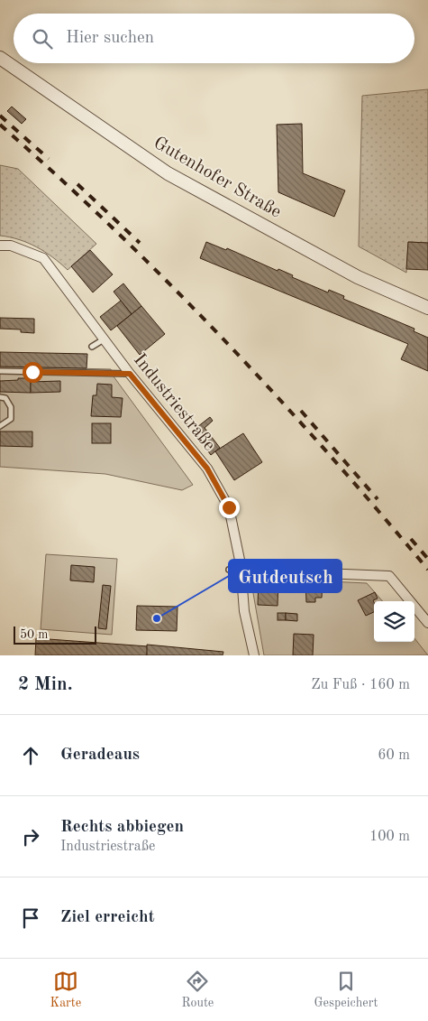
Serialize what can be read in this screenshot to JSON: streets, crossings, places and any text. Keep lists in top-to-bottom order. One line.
{"streets":{"street":["Gutenhofer Straße","Industriestraße"]},"places":["Gutdeutsch"],"scale_bar":"50 m","page":{"search":"Hier suchen","scale":"50 m","heading":["2 Min.","Zu Fuß · 160 m"],"list":[["Geradeaus","60 m"],["Rechts abbiegen","Industriestraße","100 m"],"Ziel erreicht"],"nav":["Karte","Route","Gespeichert"]}}
